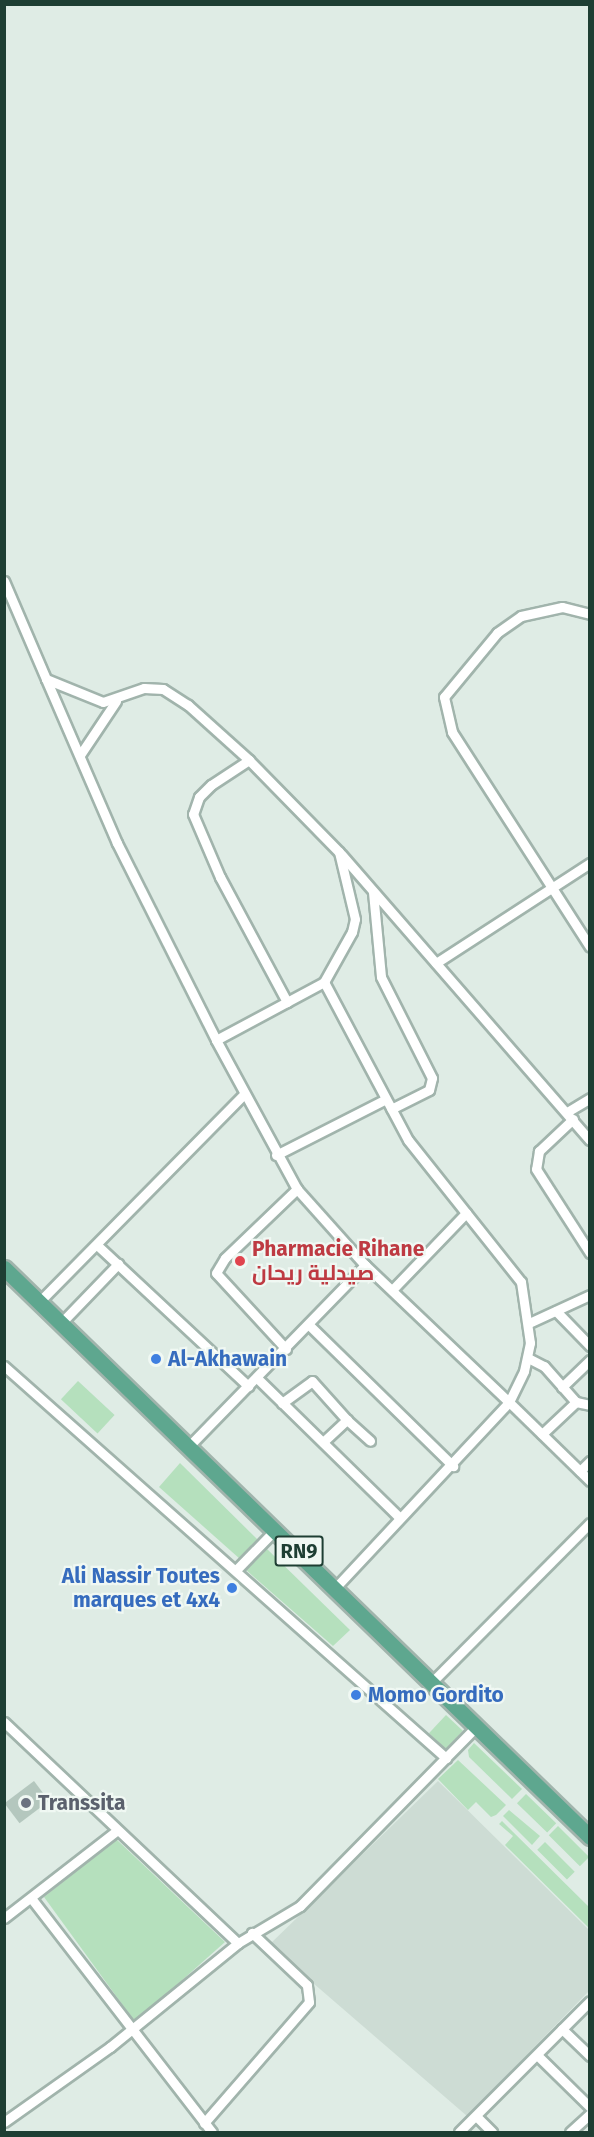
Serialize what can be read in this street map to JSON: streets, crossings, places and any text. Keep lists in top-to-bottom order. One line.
{"streets":{"main road":["RN9"]},"places":["Pharmacie Rihane صيدلية ريحان","Al-Akhawain","Ali Nassir Toutes marques et 4x4","Momo Gordito","Transsita"]}
